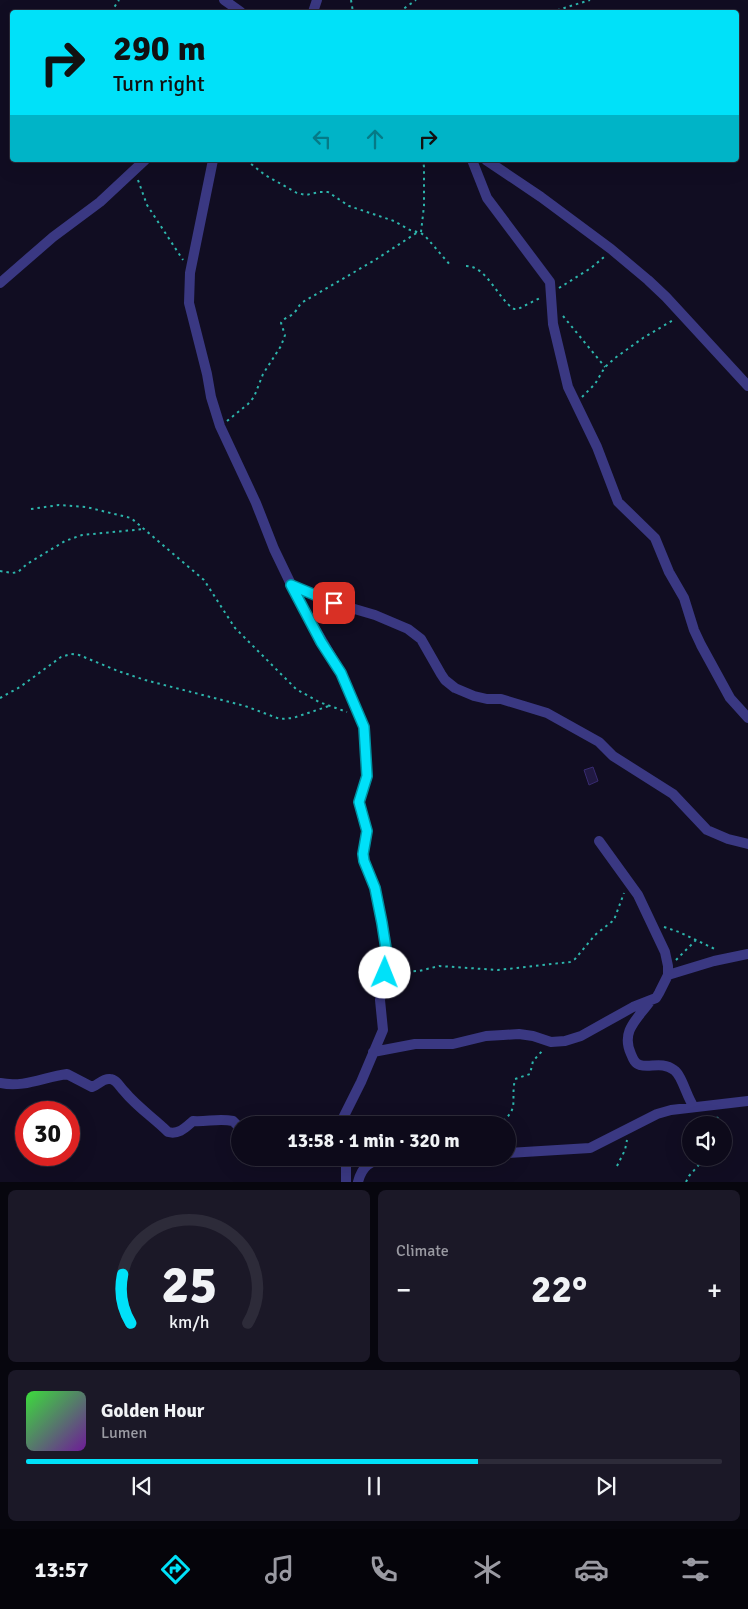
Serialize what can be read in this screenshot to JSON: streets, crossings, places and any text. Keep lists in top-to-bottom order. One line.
{"page":{"turn":["290 m","Turn right"],"limit":"30","trip":"13:58 · 1 min · 320 m","tile":"Climate","heat":["−","22°","+"],"song":["Golden Hour","Lumen"],"tabs":"13:57","gauge":["25","km/h"]}}
